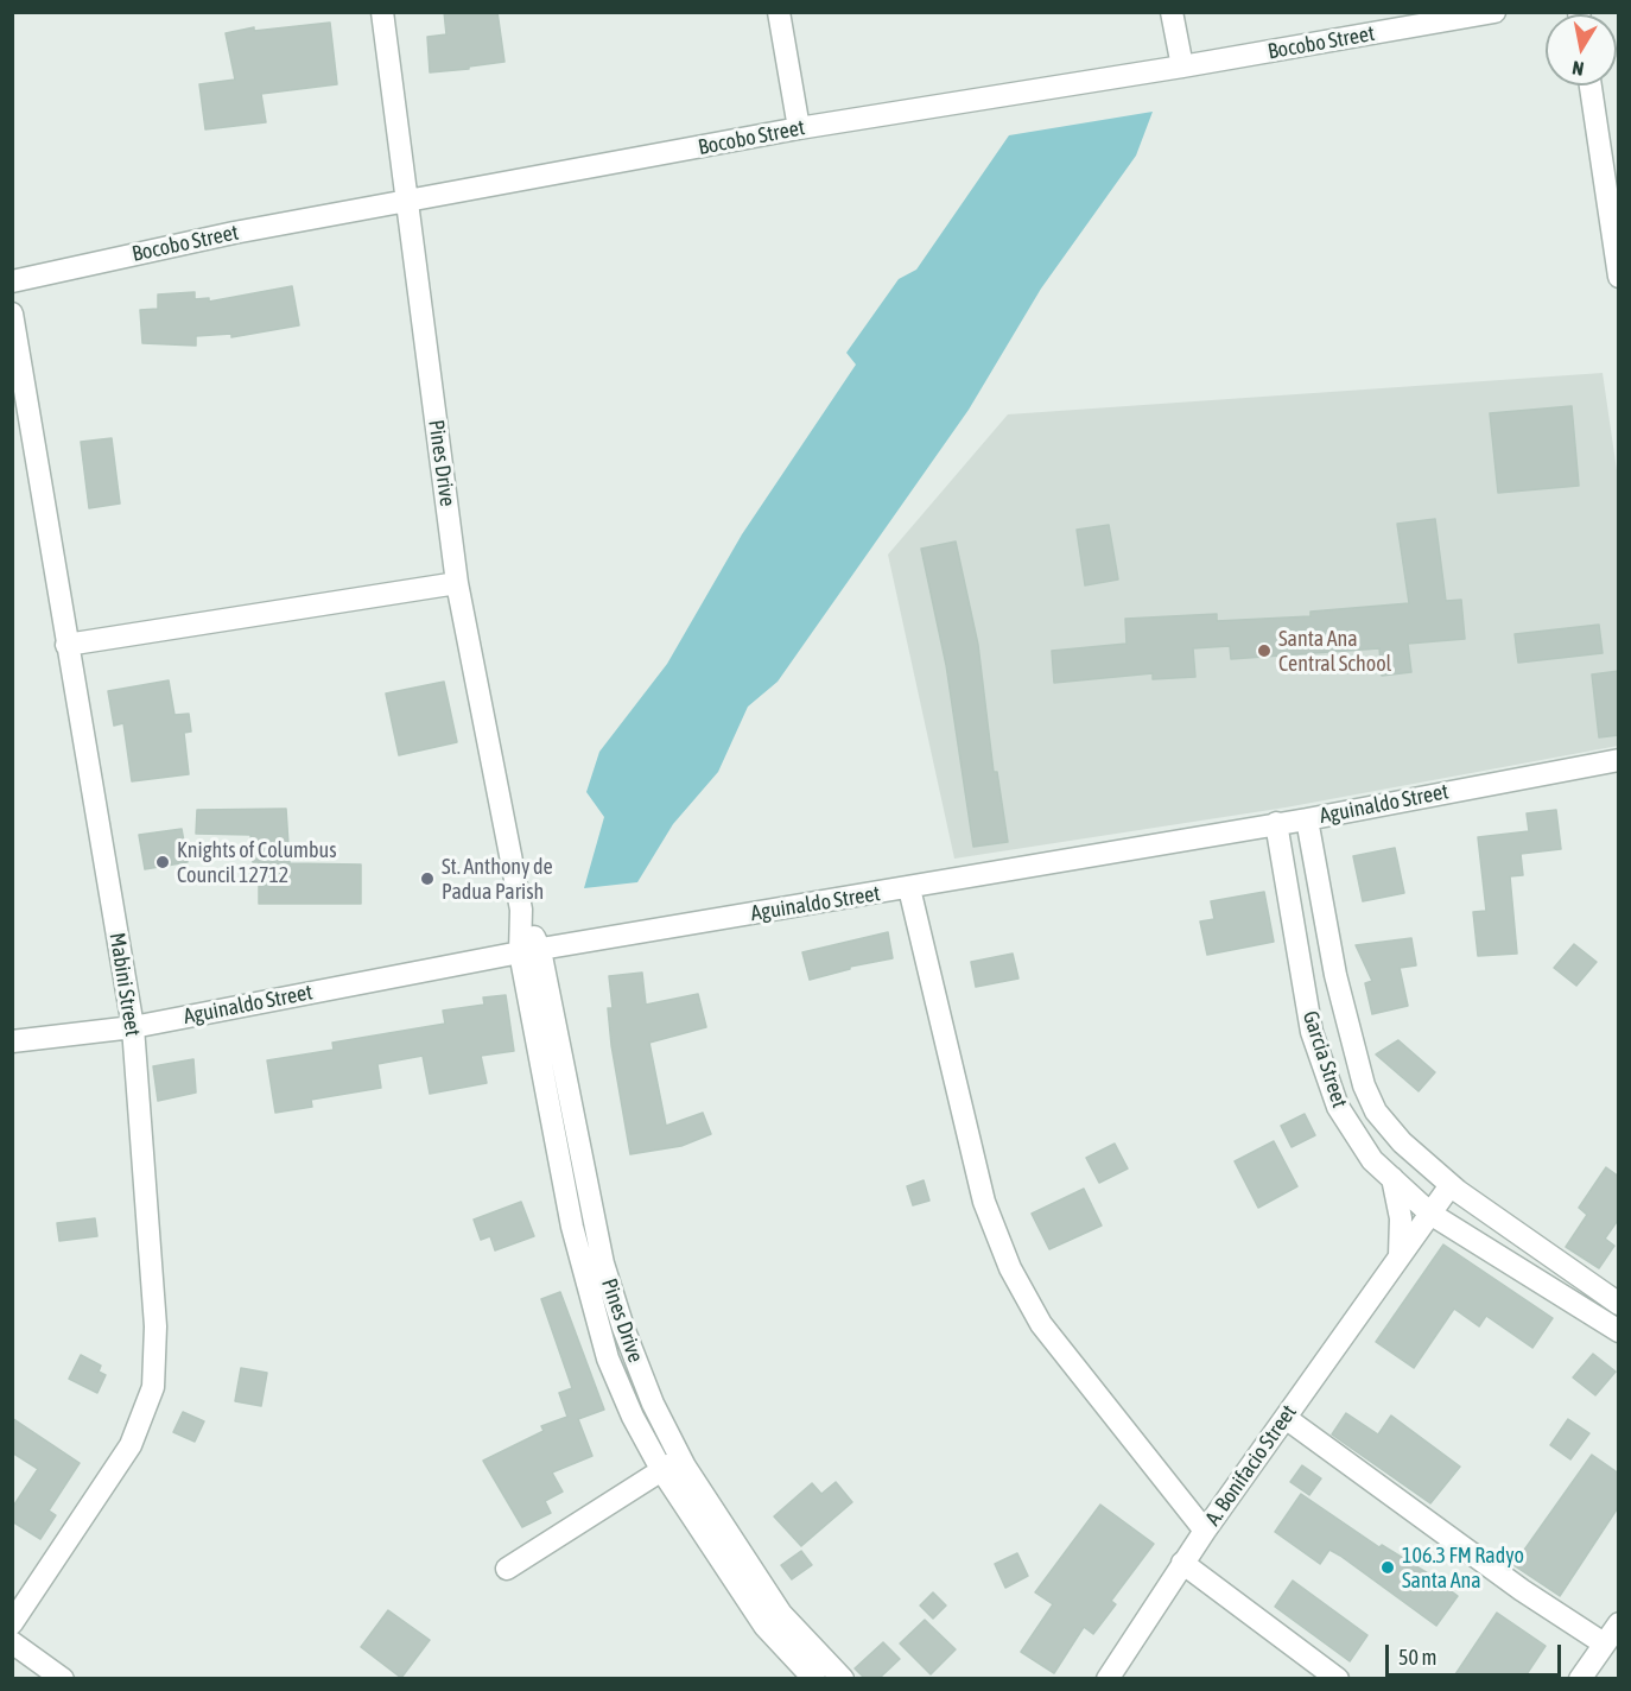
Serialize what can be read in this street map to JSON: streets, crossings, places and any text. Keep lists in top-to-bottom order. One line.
{"streets":{"street":["Bocobo Street","Pines Drive","Aguinaldo Street","Mabini Street","Garcia Street","A. Bonifacio Street"]},"crossings":[["Bocobo Street","Pines Drive"],["Pines Drive","Aguinaldo Street"],["Aguinaldo Street","Mabini Street"],["Aguinaldo Street","Garcia Street"],["Garcia Street","A. Bonifacio Street"]],"places":["Santa Ana Central School","Knights of Columbus Council 12712","St. Anthony de Padua Parish","106.3 FM Radyo Santa Ana"],"scale_bar":"50 m","north":"bottom"}
